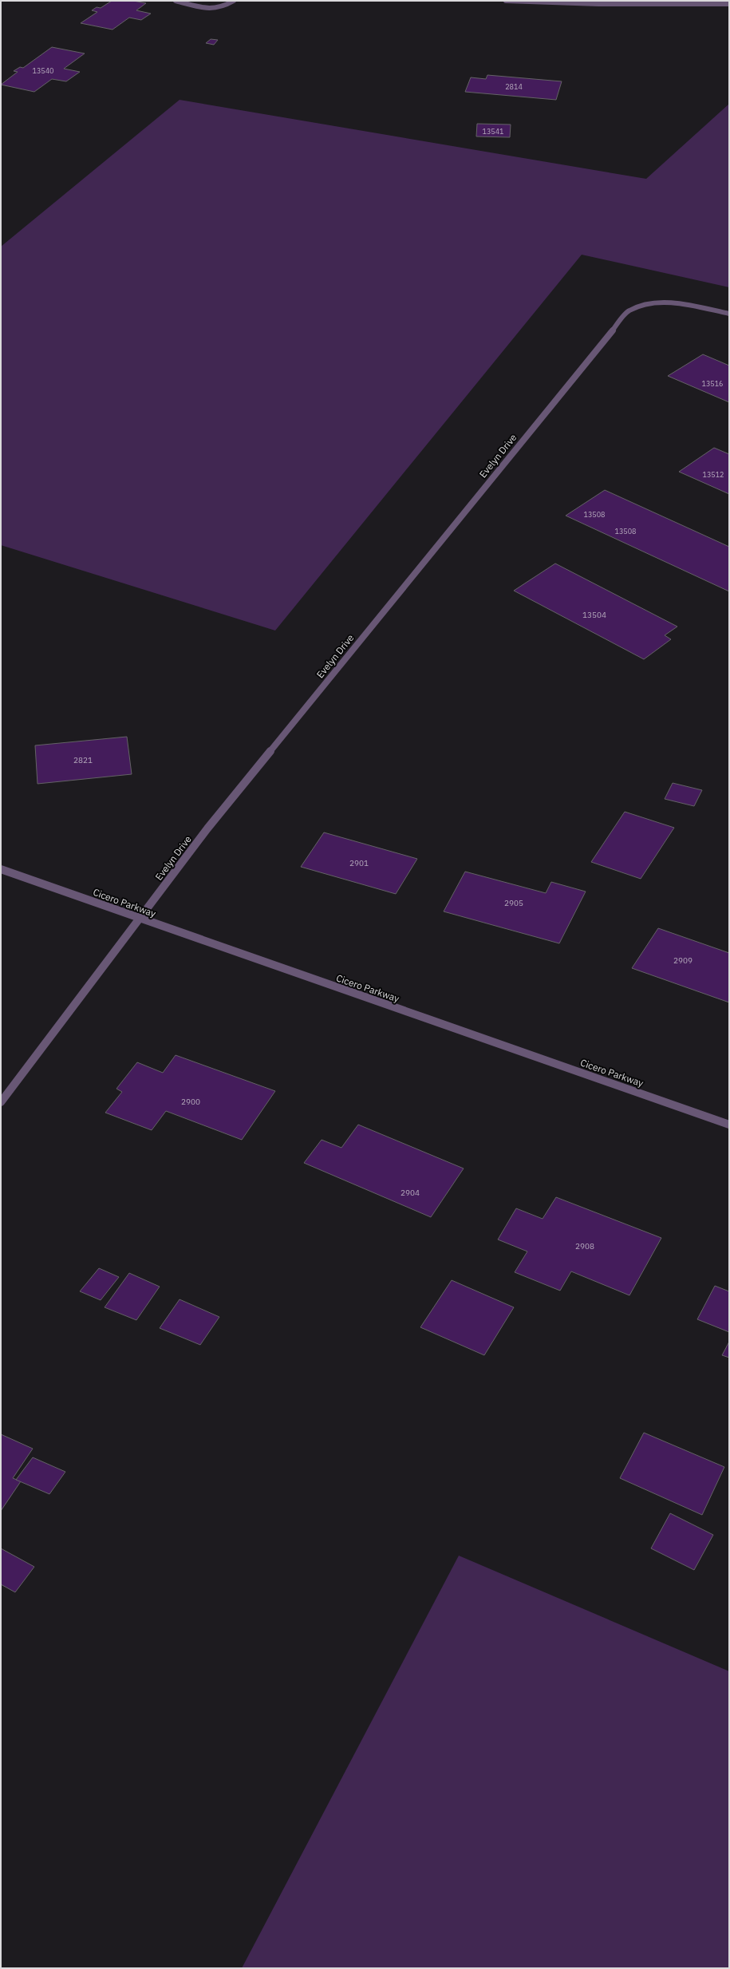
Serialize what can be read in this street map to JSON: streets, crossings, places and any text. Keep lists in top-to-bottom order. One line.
{"streets":{"street":["Evelyn Drive","Cicero Parkway"]},"crossings":[["Evelyn Drive","Cicero Parkway"]],"house_numbers":["13540","2814","13541","13516","13512","13508","13508","13504","2821","2901","2905","2909","2900","2904","2908"]}
